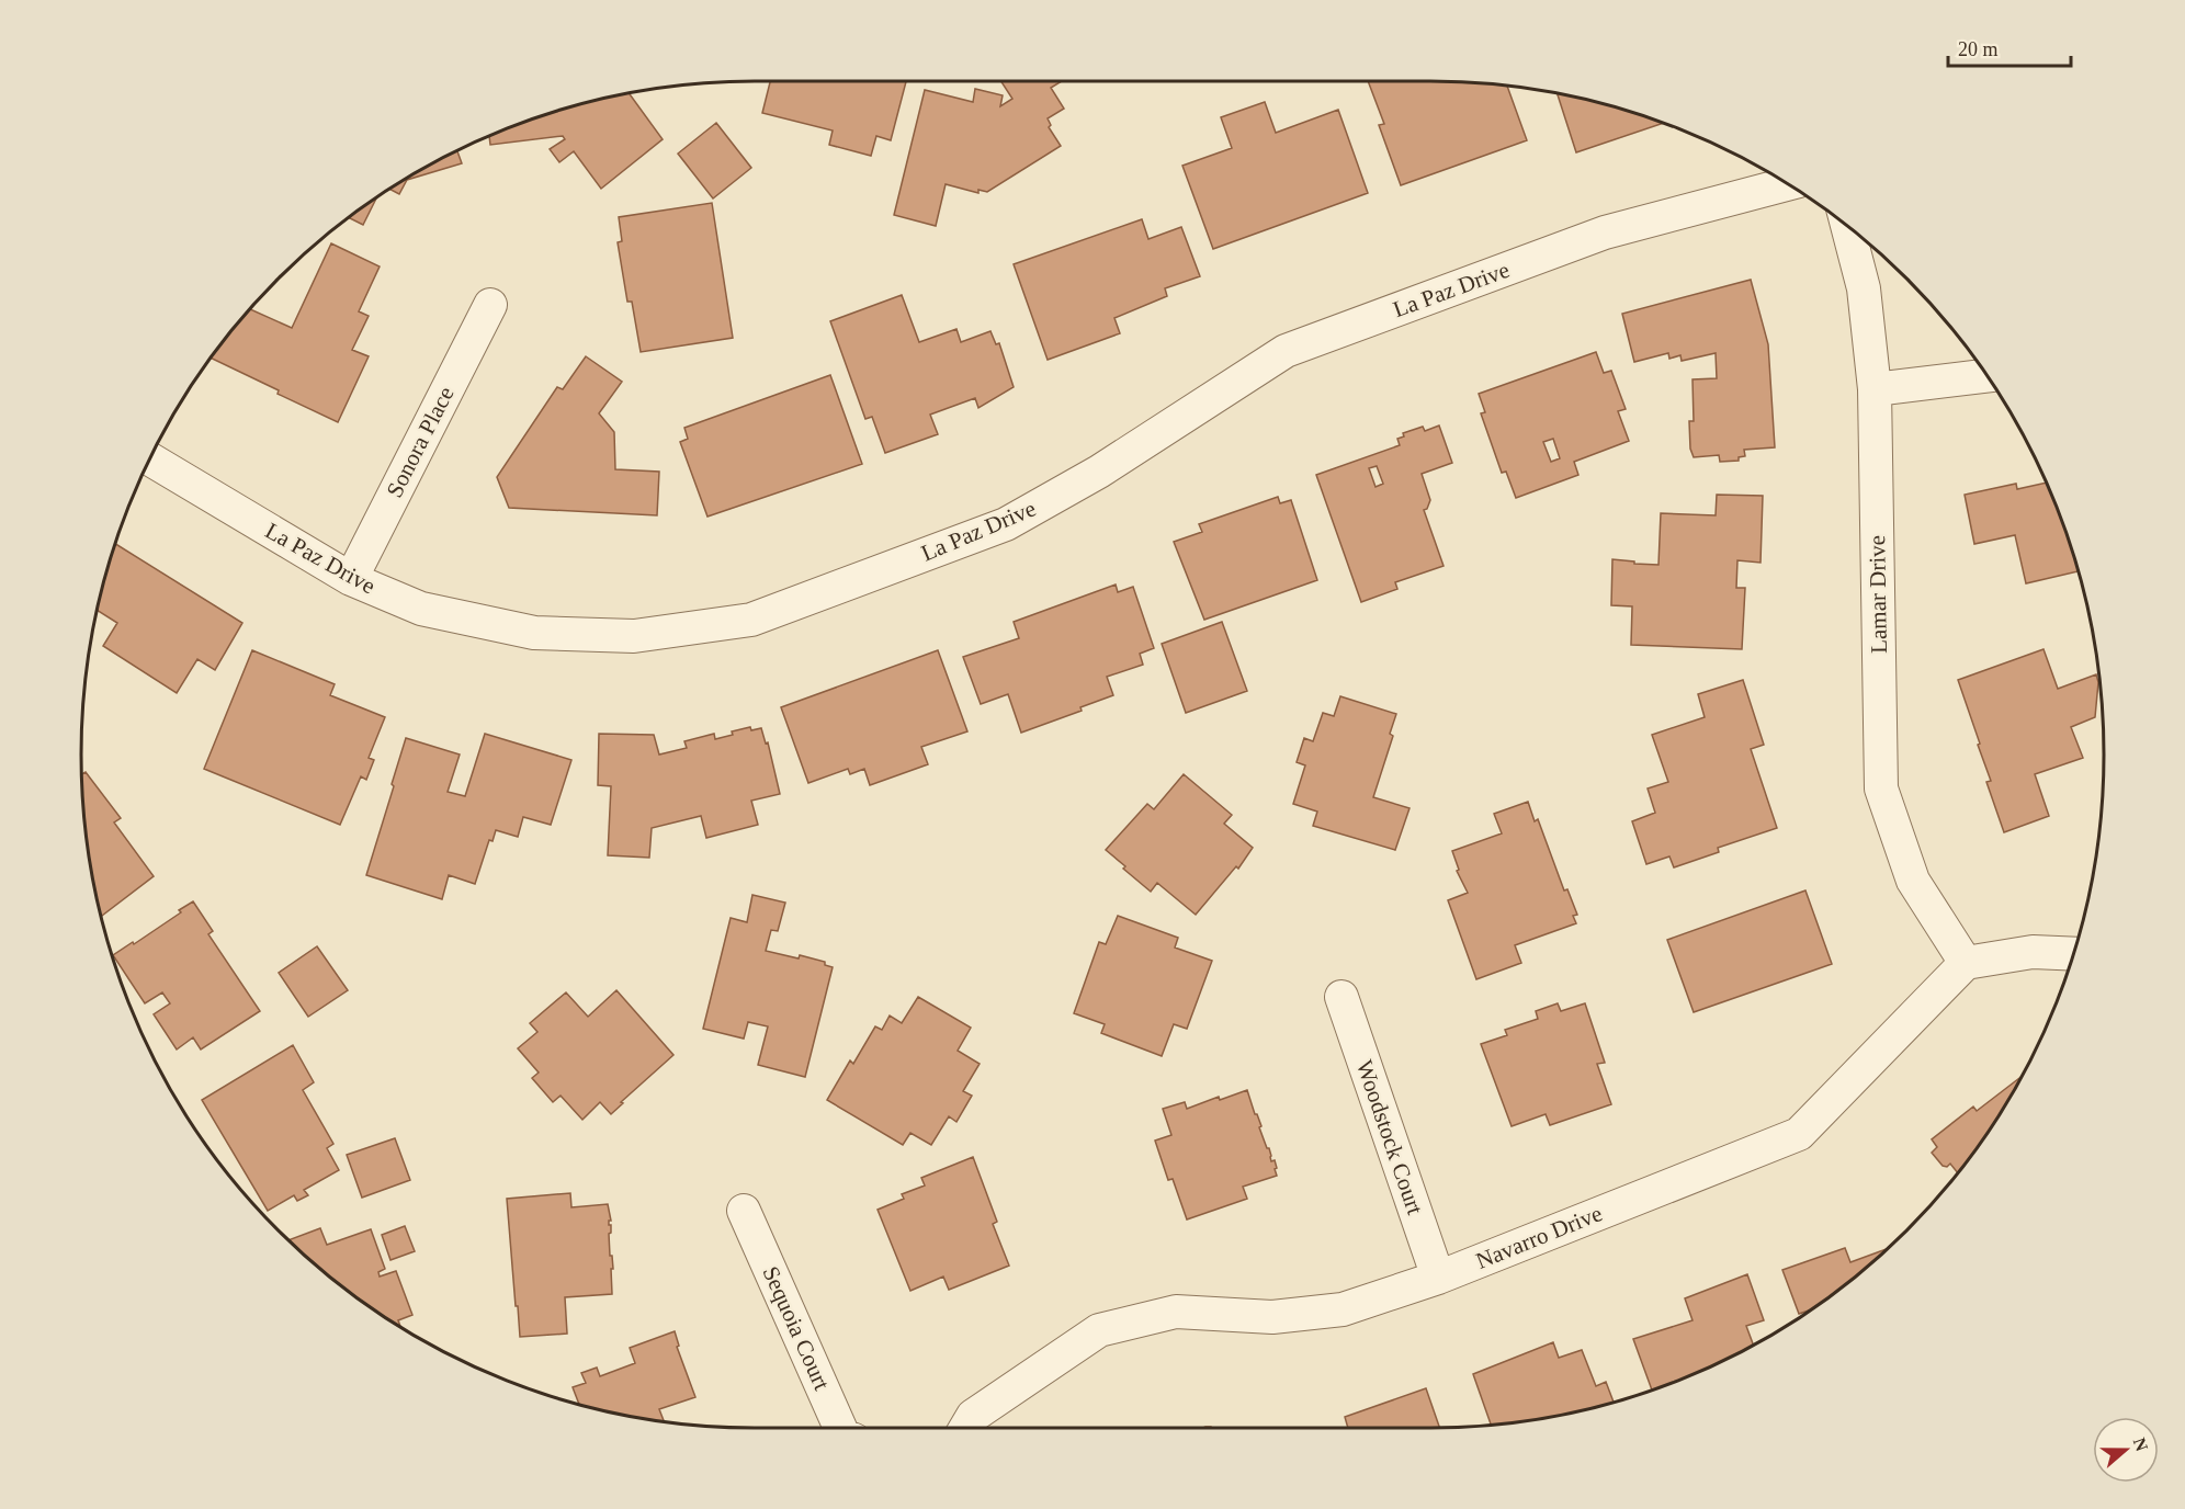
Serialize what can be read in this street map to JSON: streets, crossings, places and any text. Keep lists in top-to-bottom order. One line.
{"streets":{"street":["La Paz Drive","Sonora Place","Lamar Drive","Woodstock Court","Navarro Drive","Sequoia Court"]},"crossings":[["La Paz Drive","Sonora Place"],["Lamar Drive","Navarro Drive"],["Woodstock Court","Navarro Drive"]],"scale_bar":"20 m","north":"right"}
